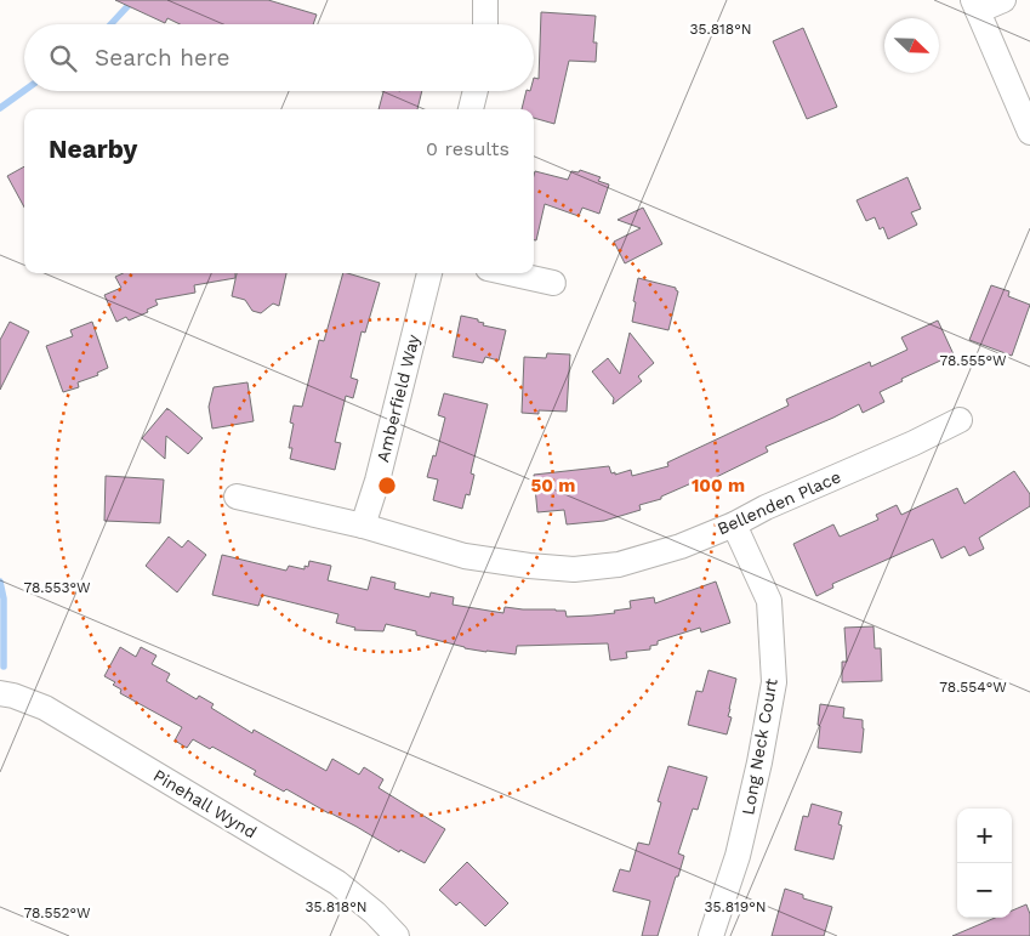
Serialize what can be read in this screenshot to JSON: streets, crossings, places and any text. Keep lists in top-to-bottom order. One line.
{"streets":{"street":["Amberfield Way","Bellenden Place","Long Neck Court","Pinehall Wynd"]},"crossings":[["Amberfield Way","Bellenden Place"],["Bellenden Place","Long Neck Court"]],"north":"bottom right","page":{"search":"Search here","heading":["Nearby","0 results"],"map_buttons":["+","−"]},"coordinates":["35.818°N","78.555°W","78.553°W","78.554°W","35.819°N","78.552°W"],"rings":["50 m","100 m"]}
